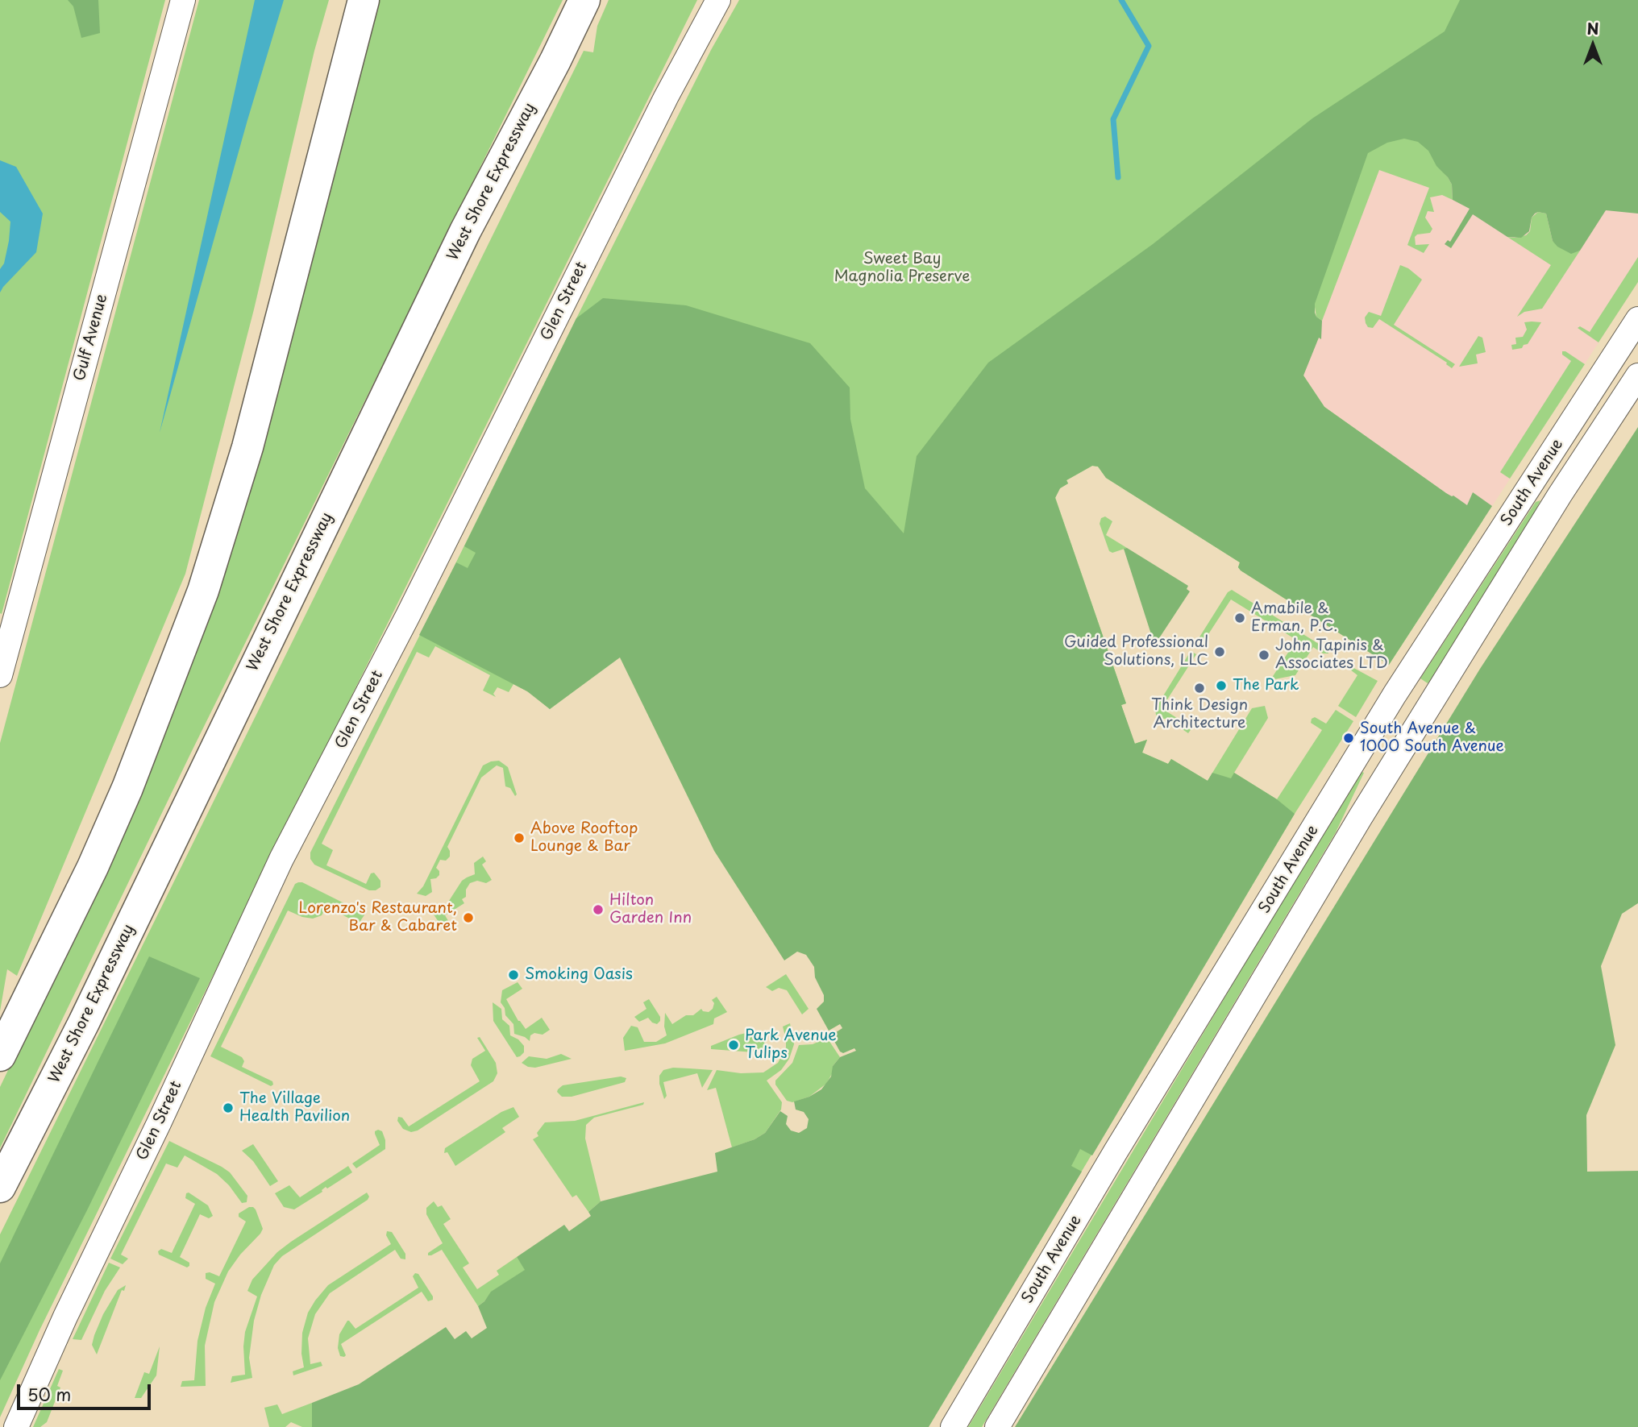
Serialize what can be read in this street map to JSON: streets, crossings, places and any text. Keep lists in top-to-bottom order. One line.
{"streets":{"highway":["West Shore Expressway"],"street":["Glen Street","Gulf Avenue","South Avenue"]},"parks":["Sweet Bay Magnolia Preserve"],"places":["Amabile & Erman, P.C.","Guided Professional Solutions, LLC","John Tapinis & Associates LTD","The Park","Think Design Architecture","South Avenue & 1000 South Avenue","Above Rooftop Lounge & Bar","Hilton Garden Inn","Lorenzo's Restaurant, Bar & Cabaret","Smoking Oasis","Park Avenue Tulips","The Village Health Pavilion"],"scale_bar":"50 m","north":"top"}
